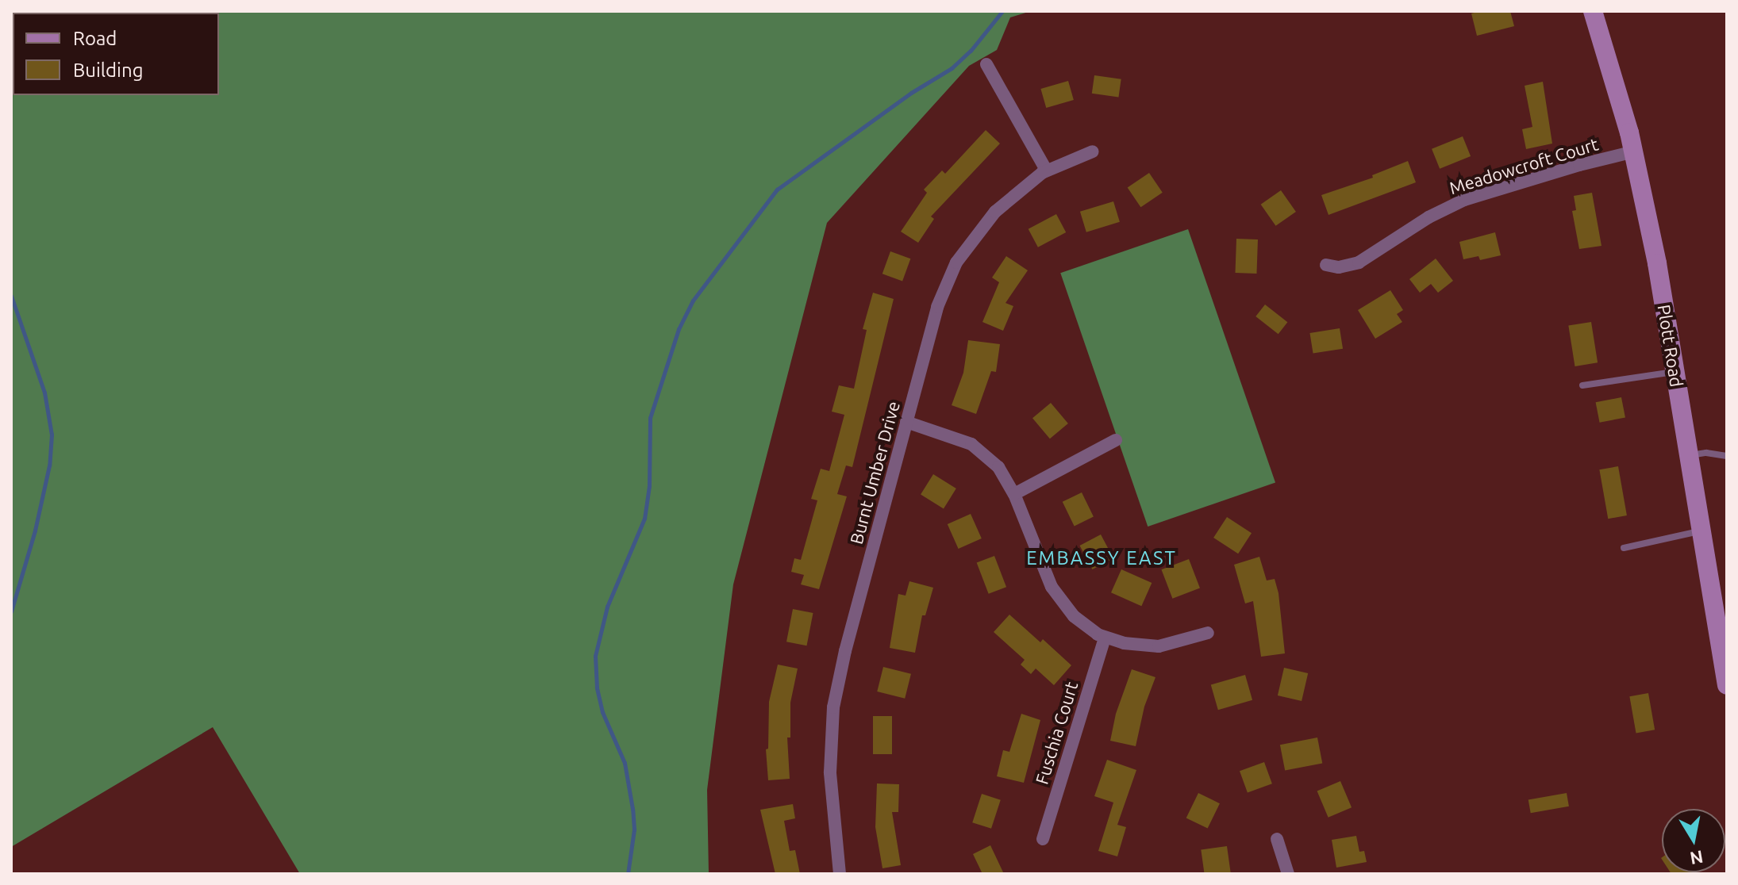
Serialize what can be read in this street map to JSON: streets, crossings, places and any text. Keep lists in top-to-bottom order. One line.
{"streets":{"street":["Meadowcroft Court","Plott Road","Burnt Umber Drive","Fuschia Court"]},"crossings":[["Meadowcroft Court","Plott Road"]],"districts":["EMBASSY EAST"],"legend":["Road","Building"],"north":"bottom"}
